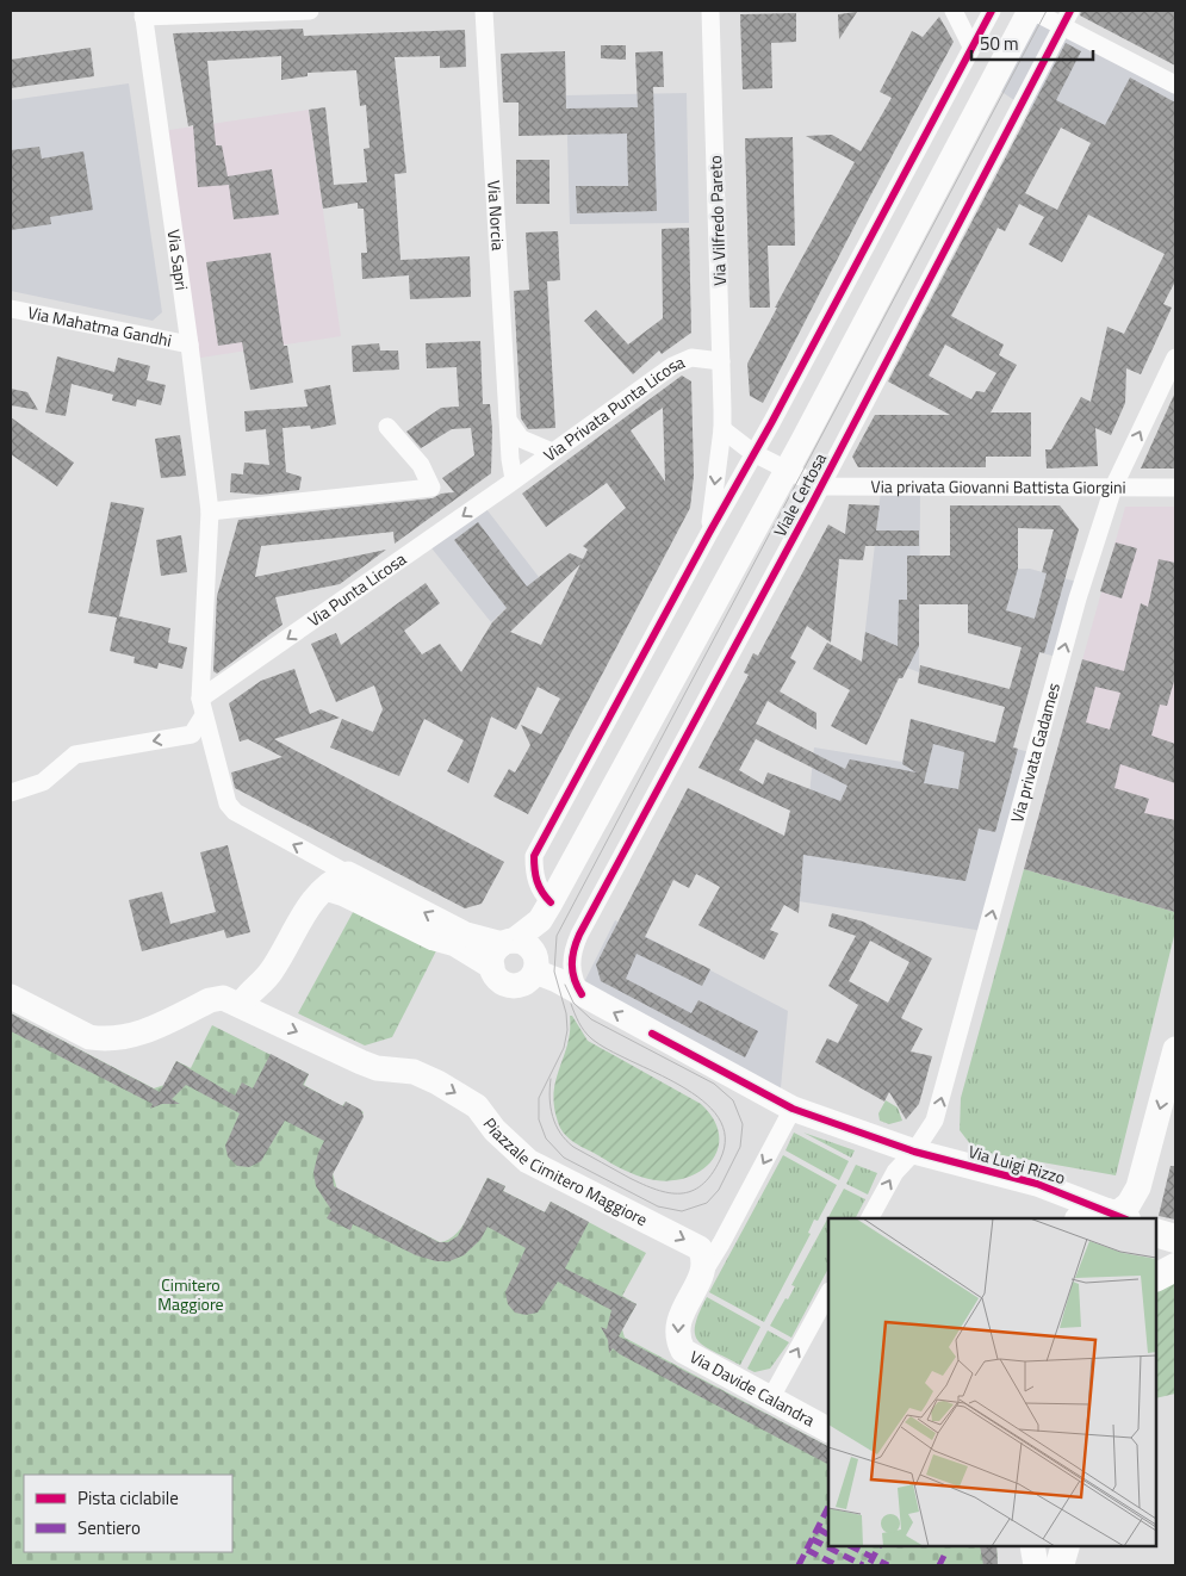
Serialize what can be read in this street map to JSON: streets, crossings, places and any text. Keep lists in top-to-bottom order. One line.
{"streets":{"main road":["Viale Certosa","Via Luigi Rizzo","Piazzale Cimitero Maggiore","Via Davide Calandra"],"street":["Via Norcia","Via Vilfredo Pareto","Via Sapri","Via Mahatma Gandhi","Via Privata Punta Licosa","Via privata Giovanni Battista Giorgini","Via Punta Licosa","Via privata Gadames"]},"crossings":[["Via Norcia","Via Privata Punta Licosa"],["Via Norcia","Via Punta Licosa"],["Via Vilfredo Pareto","Via Privata Punta Licosa"],["Via Sapri","Via Mahatma Gandhi"],["Via Sapri","Via Punta Licosa"],["Via Privata Punta Licosa","Via Punta Licosa"],["Via privata Giovanni Battista Giorgini","Viale Certosa"],["Via privata Giovanni Battista Giorgini","Via privata Gadames"],["Via privata Gadames","Via Luigi Rizzo"],["Piazzale Cimitero Maggiore","Via Davide Calandra"]],"one_way":["Via Punta Licosa","Via privata Gadames"],"parks":["Cimitero Maggiore"],"legend":["Pista ciclabile","Sentiero"],"scale_bar":"50 m"}
